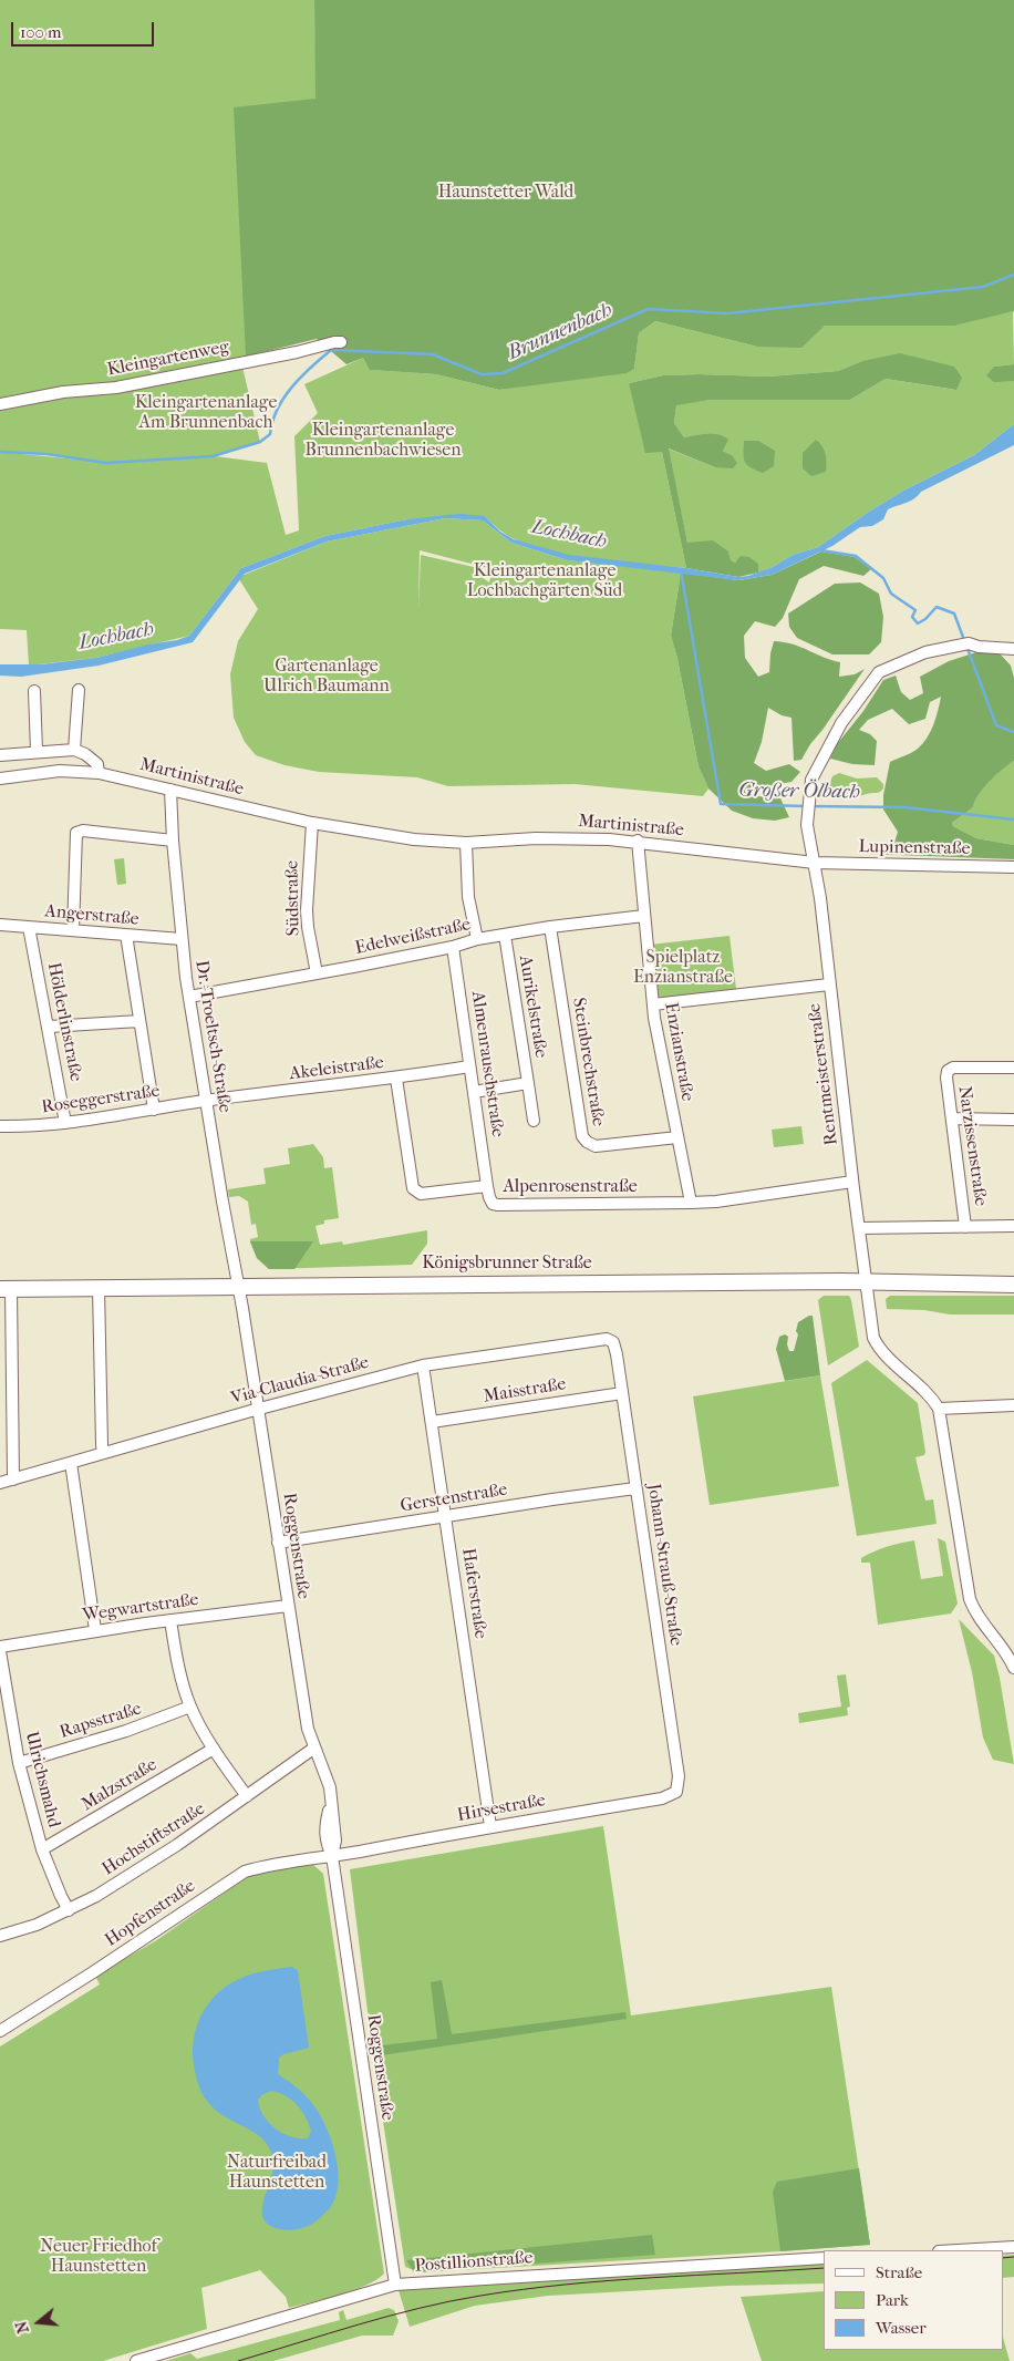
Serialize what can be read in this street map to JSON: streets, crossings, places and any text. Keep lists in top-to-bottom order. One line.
{"streets":{"main road":["Königsbrunner Straße"],"street":["Kleingartenweg","Martinistraße","Lupinenstraße","Südstraße","Angerstraße","Edelweißstraße","Aurikelstraße","Hölderlinstraße","Dr.-Troeltsch-Straße","Enzianstraße","Steinbrechstraße","Almenrauschstraße","Akeleistraße","Rentmeisterstraße","Roseggerstraße","Narzissenstraße","Alpenrosenstraße","Via-Claudia-Straße","Maisstraße","Gerstenstraße","Roggenstraße","Johann-Strauß-Straße","Haferstraße","Wegwartstraße","Rapsstraße","Ulrichsmahd","Malzstraße","Hirsestraße","Hochstiftstraße","Hopfenstraße","Postillionstraße"]},"crossings":[["Martinistraße","Lupinenstraße"],["Martinistraße","Südstraße"],["Martinistraße","Dr.-Troeltsch-Straße"],["Martinistraße","Enzianstraße"],["Martinistraße","Rentmeisterstraße"],["Lupinenstraße","Rentmeisterstraße"],["Südstraße","Edelweißstraße"],["Angerstraße","Hölderlinstraße"],["Angerstraße","Dr.-Troeltsch-Straße"],["Edelweißstraße","Aurikelstraße"],["Edelweißstraße","Dr.-Troeltsch-Straße"],["Edelweißstraße","Enzianstraße"],["Edelweißstraße","Steinbrechstraße"],["Edelweißstraße","Almenrauschstraße"],["Aurikelstraße","Almenrauschstraße"],["Hölderlinstraße","Roseggerstraße"],["Dr.-Troeltsch-Straße","Akeleistraße"],["Dr.-Troeltsch-Straße","Roseggerstraße"],["Dr.-Troeltsch-Straße","Königsbrunner Straße"],["Dr.-Troeltsch-Straße","Roggenstraße"],["Enzianstraße","Steinbrechstraße"],["Enzianstraße","Alpenrosenstraße"],["Almenrauschstraße","Akeleistraße"],["Almenrauschstraße","Alpenrosenstraße"],["Akeleistraße","Roseggerstraße"],["Akeleistraße","Alpenrosenstraße"],["Rentmeisterstraße","Alpenrosenstraße"],["Rentmeisterstraße","Königsbrunner Straße"],["Königsbrunner Straße","Roggenstraße"],["Via-Claudia-Straße","Roggenstraße"],["Via-Claudia-Straße","Johann-Strauß-Straße"],["Via-Claudia-Straße","Haferstraße"],["Maisstraße","Johann-Strauß-Straße"],["Maisstraße","Haferstraße"],["Gerstenstraße","Roggenstraße"],["Gerstenstraße","Johann-Strauß-Straße"],["Gerstenstraße","Haferstraße"],["Roggenstraße","Wegwartstraße"],["Roggenstraße","Hirsestraße"],["Roggenstraße","Hochstiftstraße"],["Roggenstraße","Hopfenstraße"],["Roggenstraße","Postillionstraße"],["Johann-Strauß-Straße","Hirsestraße"],["Haferstraße","Hirsestraße"],["Rapsstraße","Ulrichsmahd"],["Ulrichsmahd","Malzstraße"],["Ulrichsmahd","Hochstiftstraße"],["Hirsestraße","Hopfenstraße"]],"water":["Brunnenbach","Lochbach","Großer Ölbach"],"parks":["Haunstetter Wald","Kleingartenanlage Am Brunnenbach","Kleingartenanlage Brunnenbachwiesen","Kleingartenanlage Lochbachgärten Süd","Gartenanlage Ulrich Baumann","Spielplatz Enzianstraße","Naturfreibad Haunstetten","Neuer Friedhof Haunstetten"],"legend":["Straße","Park","Wasser"],"scale_bar":"100 m","north":"left"}
